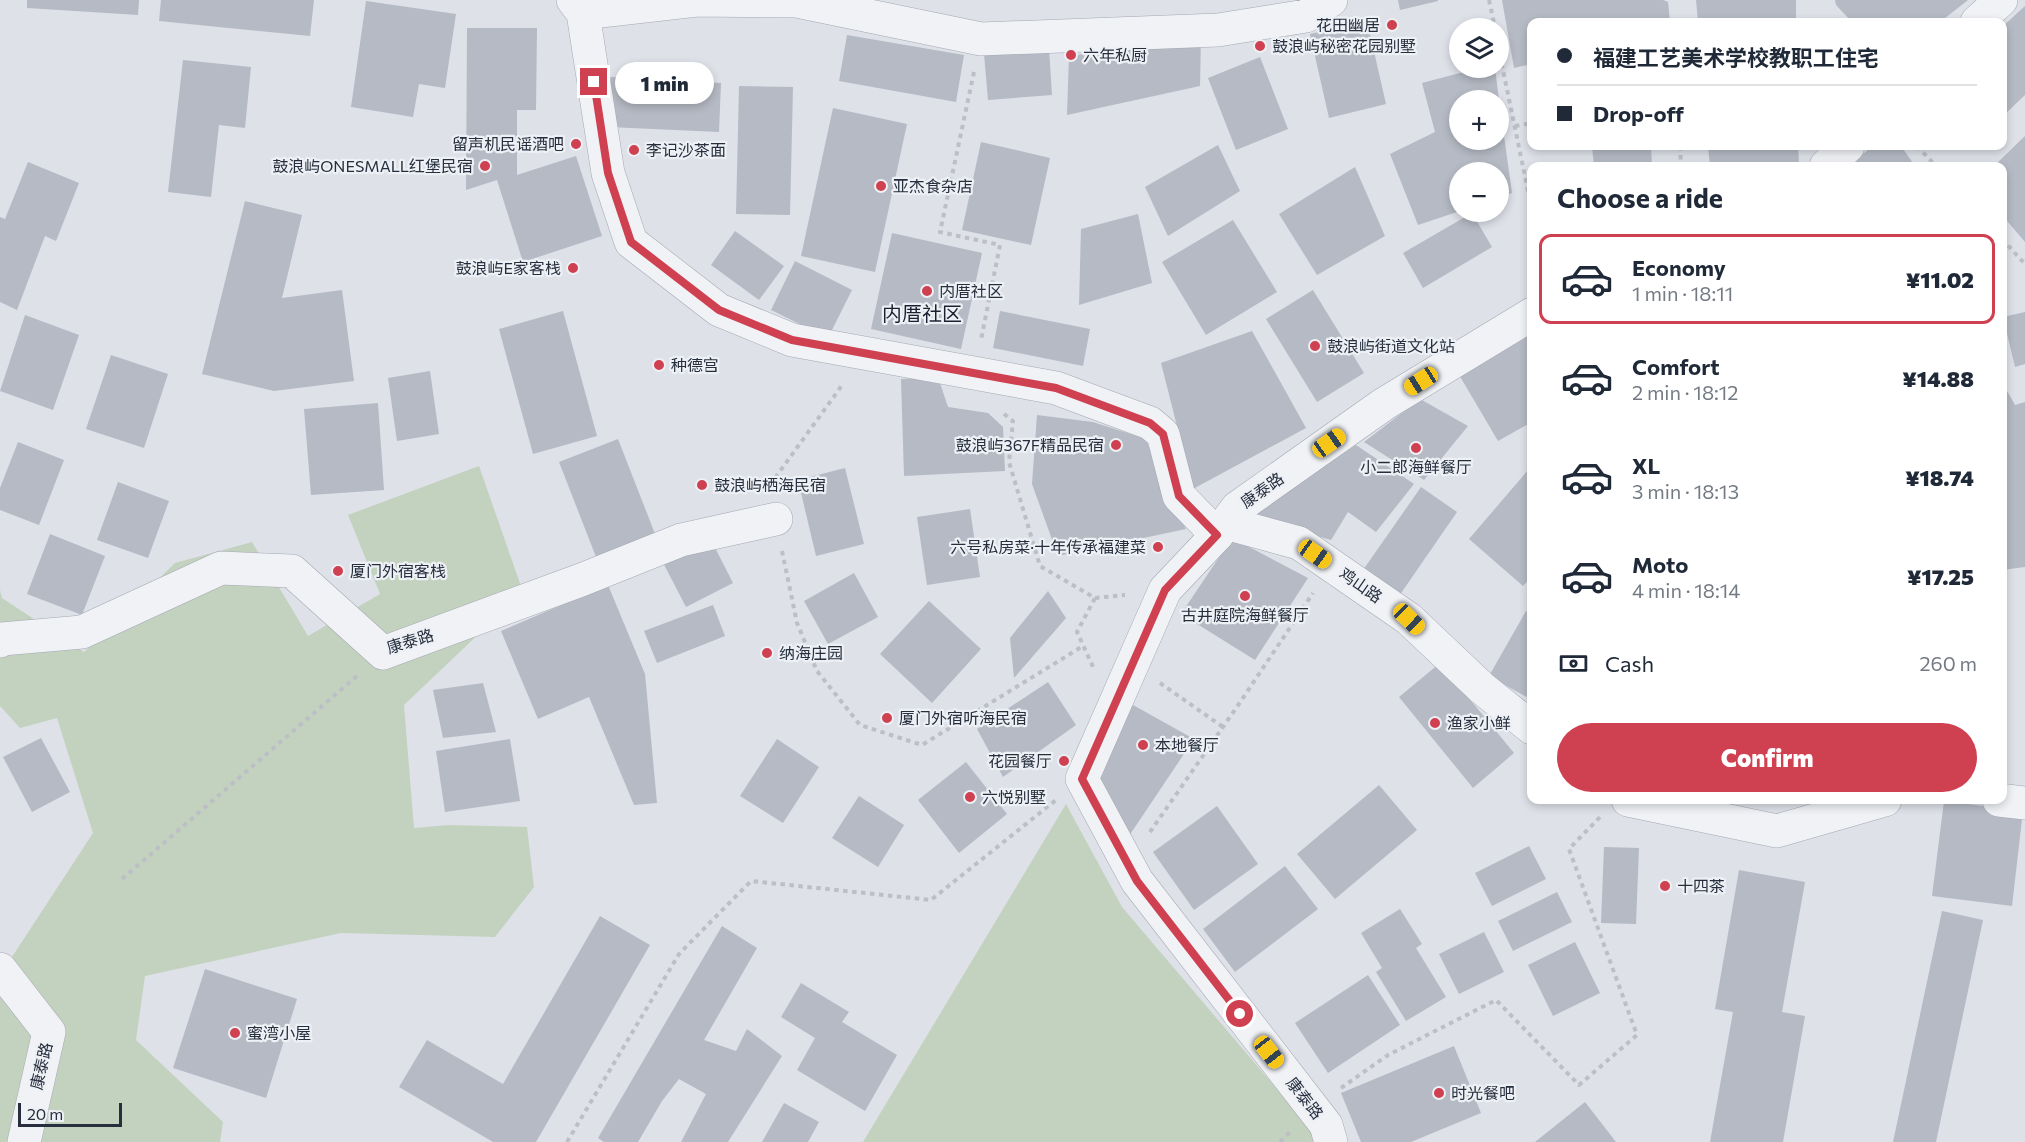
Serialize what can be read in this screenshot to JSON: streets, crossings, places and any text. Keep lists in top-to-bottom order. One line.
{"streets":{"street":["康泰路","鸡山路"]},"crossings":[["康泰路","鸡山路"]],"districts":["内厝社区"],"places":["花田幽居","鼓浪屿秘密花园别墅","六年私厨","留声机民谣酒吧","李记沙茶面","鼓浪屿ONESMALL红堡民宿","亚杰食杂店","鼓浪屿E家客栈","内厝社区","鼓浪屿街道文化站","种德宫","鼓浪屿367F精品民宿","小二郎海鲜餐厅","鼓浪屿栖海民宿","六号私房菜·十年传承福建菜","厦门外宿客栈","古井庭院海鲜餐厅","纳海庄园","厦门外宿听海民宿","渔家小鲜","本地餐厅","花园餐厅","六悦别墅","十四茶","蜜湾小屋","时光餐吧"],"scale_bar":"20 m","page":{"map_buttons":["+","−"],"banner":["福建工艺美术学校教职工住宅","Drop-off"],"bubble":"1 min","heading":"Choose a ride","list":[{"name":"Economy","note":"1 min · 18:11","value":"¥11.02"},{"name":"Comfort","note":"2 min · 18:12","value":"¥14.88"},{"name":"XL","note":"3 min · 18:13","value":"¥18.74"},{"name":"Moto","note":"4 min · 18:14","value":"¥17.25"}],"pay":["Cash","260 m"],"buttons":"Confirm","scale":"20 m"}}
